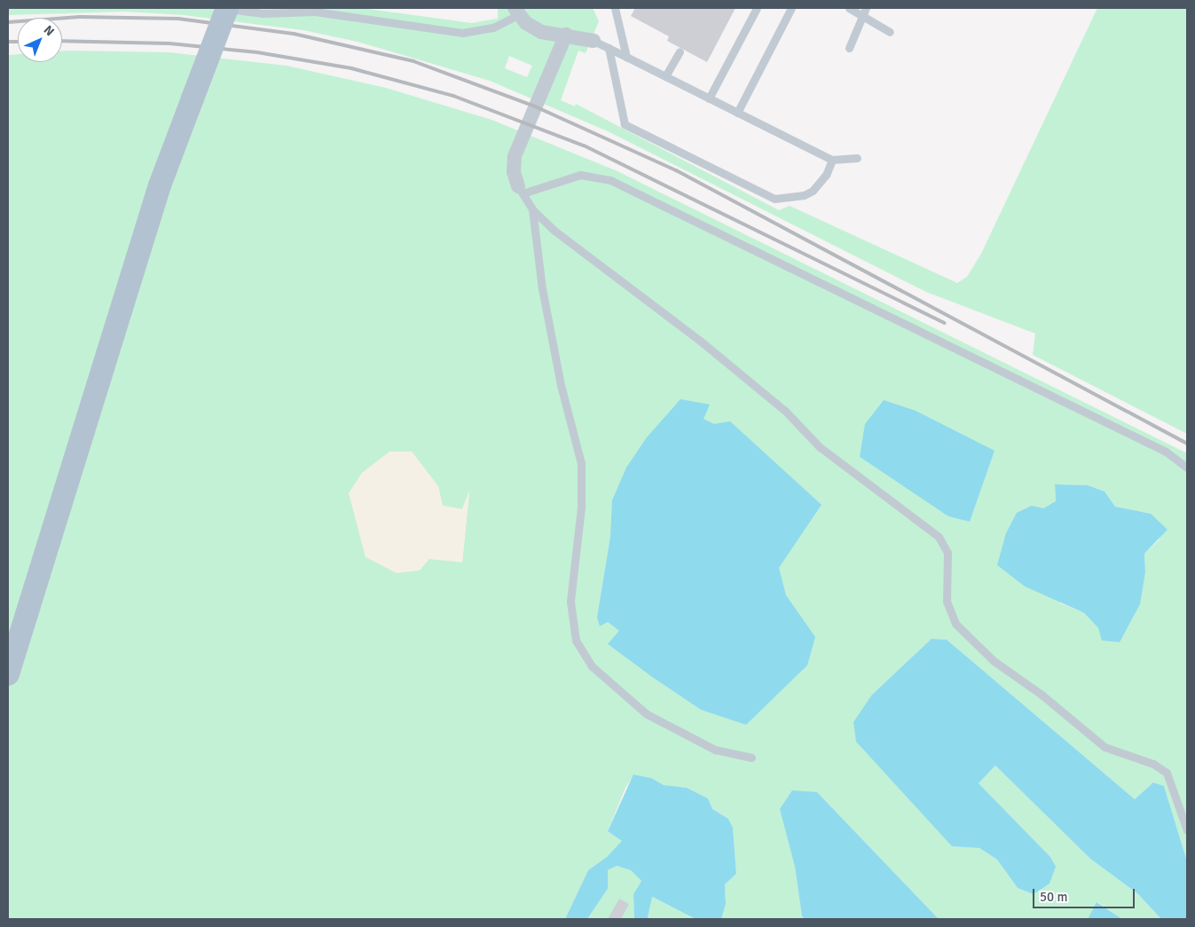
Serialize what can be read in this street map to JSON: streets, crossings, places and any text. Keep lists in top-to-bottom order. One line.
{"scale_bar":"50 m","north":"top right"}
